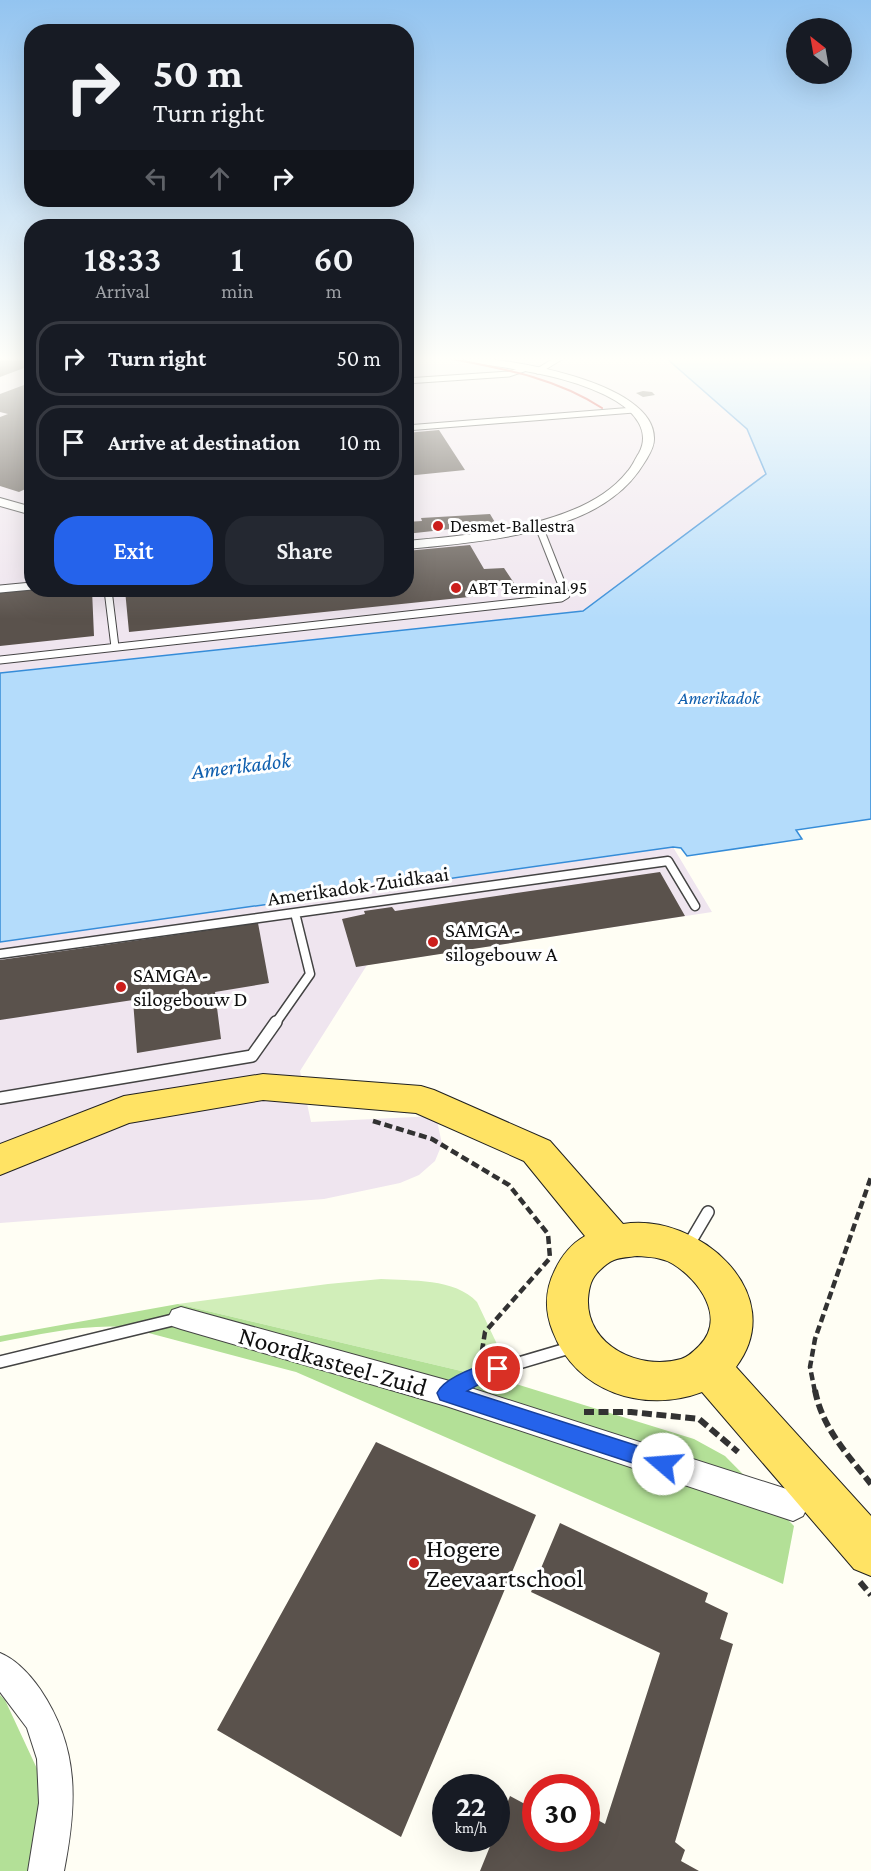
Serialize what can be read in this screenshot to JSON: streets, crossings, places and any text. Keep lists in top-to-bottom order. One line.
{"streets":{"street":["Noordkasteel-Zuid"],"lane":["Amerikadok-Zuidkaai"]},"water":["Amerikadok"],"places":["Desmet-Ballestra","ABT Terminal 95","SAMGA - silogebouw A","SAMGA - silogebouw D","Hogere Zeevaartschool"],"north":"top left","page":{"turn":["50 m","Turn right"],"eta":["18:33","Arrival","1","min","60","m"],"list":[{"name":"Turn right","value":"50 m"},{"name":"Arrive at destination","value":"10 m"}],"buttons":["Exit","Share"],"speed":"22 km/h","limit":"30"}}
